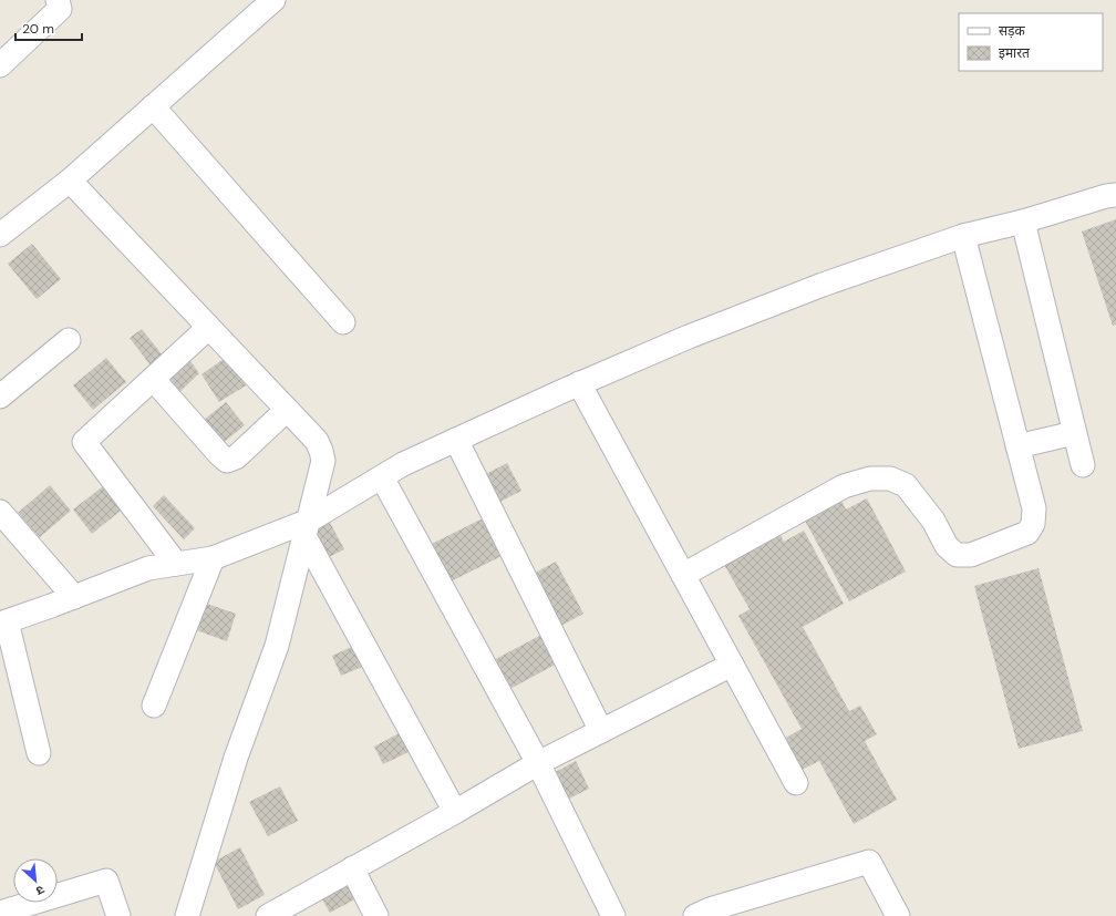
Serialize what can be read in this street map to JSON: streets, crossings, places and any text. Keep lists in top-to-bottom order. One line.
{"legend":["सड़क","इमारत"],"scale_bar":"20 m","north":"bottom right"}
